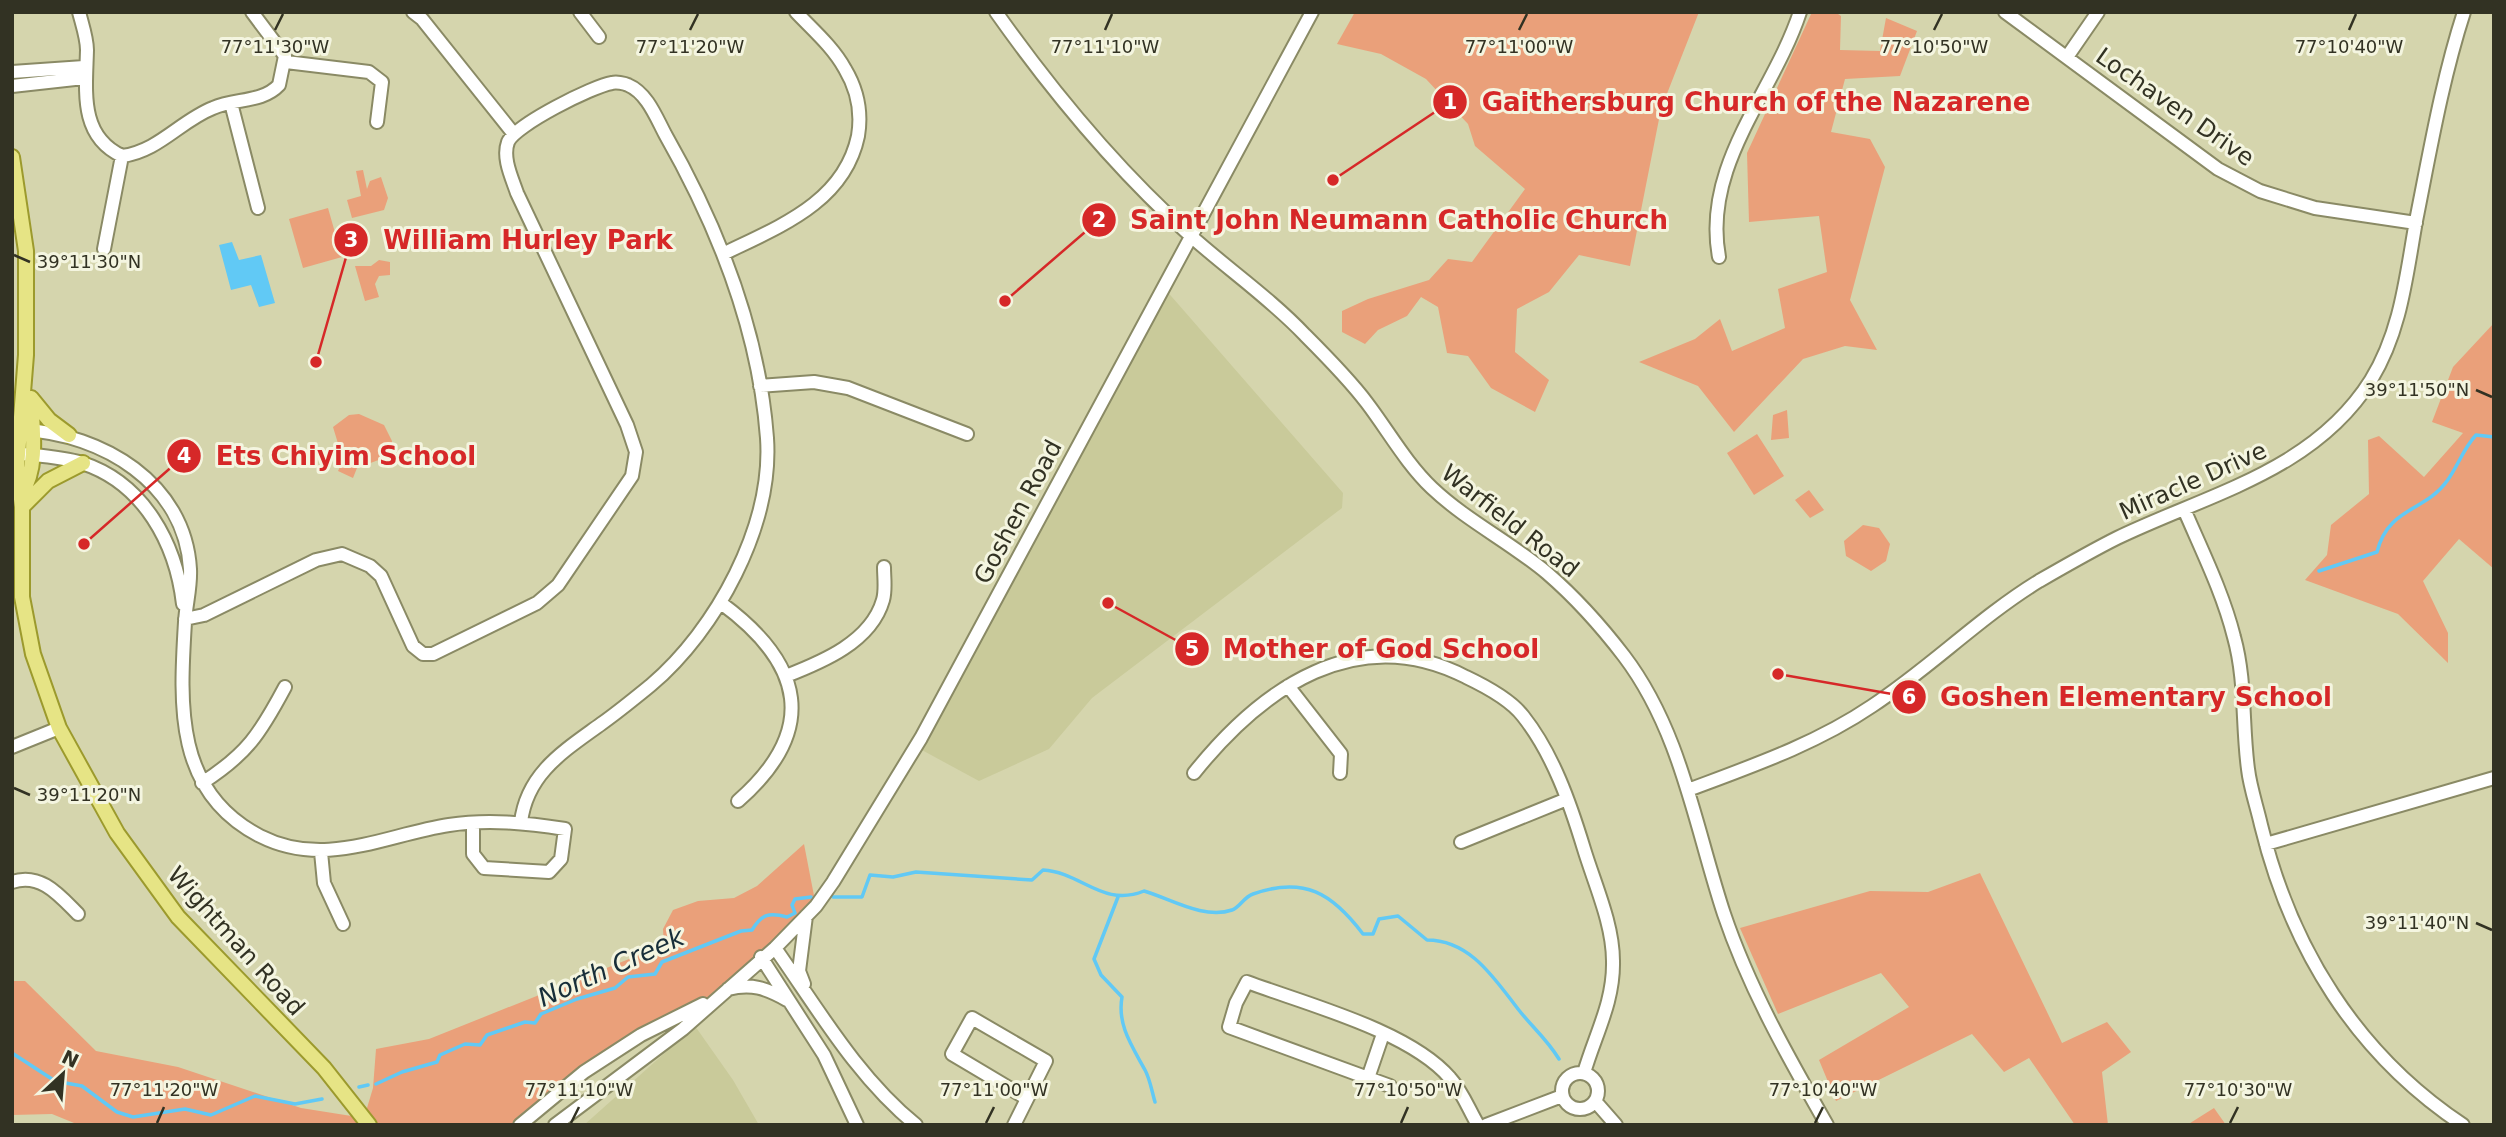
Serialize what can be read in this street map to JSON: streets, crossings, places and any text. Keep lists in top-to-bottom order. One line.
{"streets":{"main road":["Wightman Road"],"street":["Lochaven Drive","Miracle Drive","Goshen Road","Warfield Road"]},"crossings":[["Lochaven Drive","Miracle Drive"],["Miracle Drive","Warfield Road"],["Goshen Road","Warfield Road"]],"water":["North Creek"],"places":["Gaithersburg Church of the Nazarene","Saint John Neumann Catholic Church","William Hurley Park","Ets Chiyim School","Mother of God School","Goshen Elementary School"],"north":"top right","coordinates":["77°11'30\"W","77°11'20\"W","77°11'10\"W","77°11'00\"W","77°10'50\"W","77°10'40\"W","39°11'30\"N","39°11'50\"N","39°11'20\"N","39°11'40\"N","77°10'30\"W"]}
